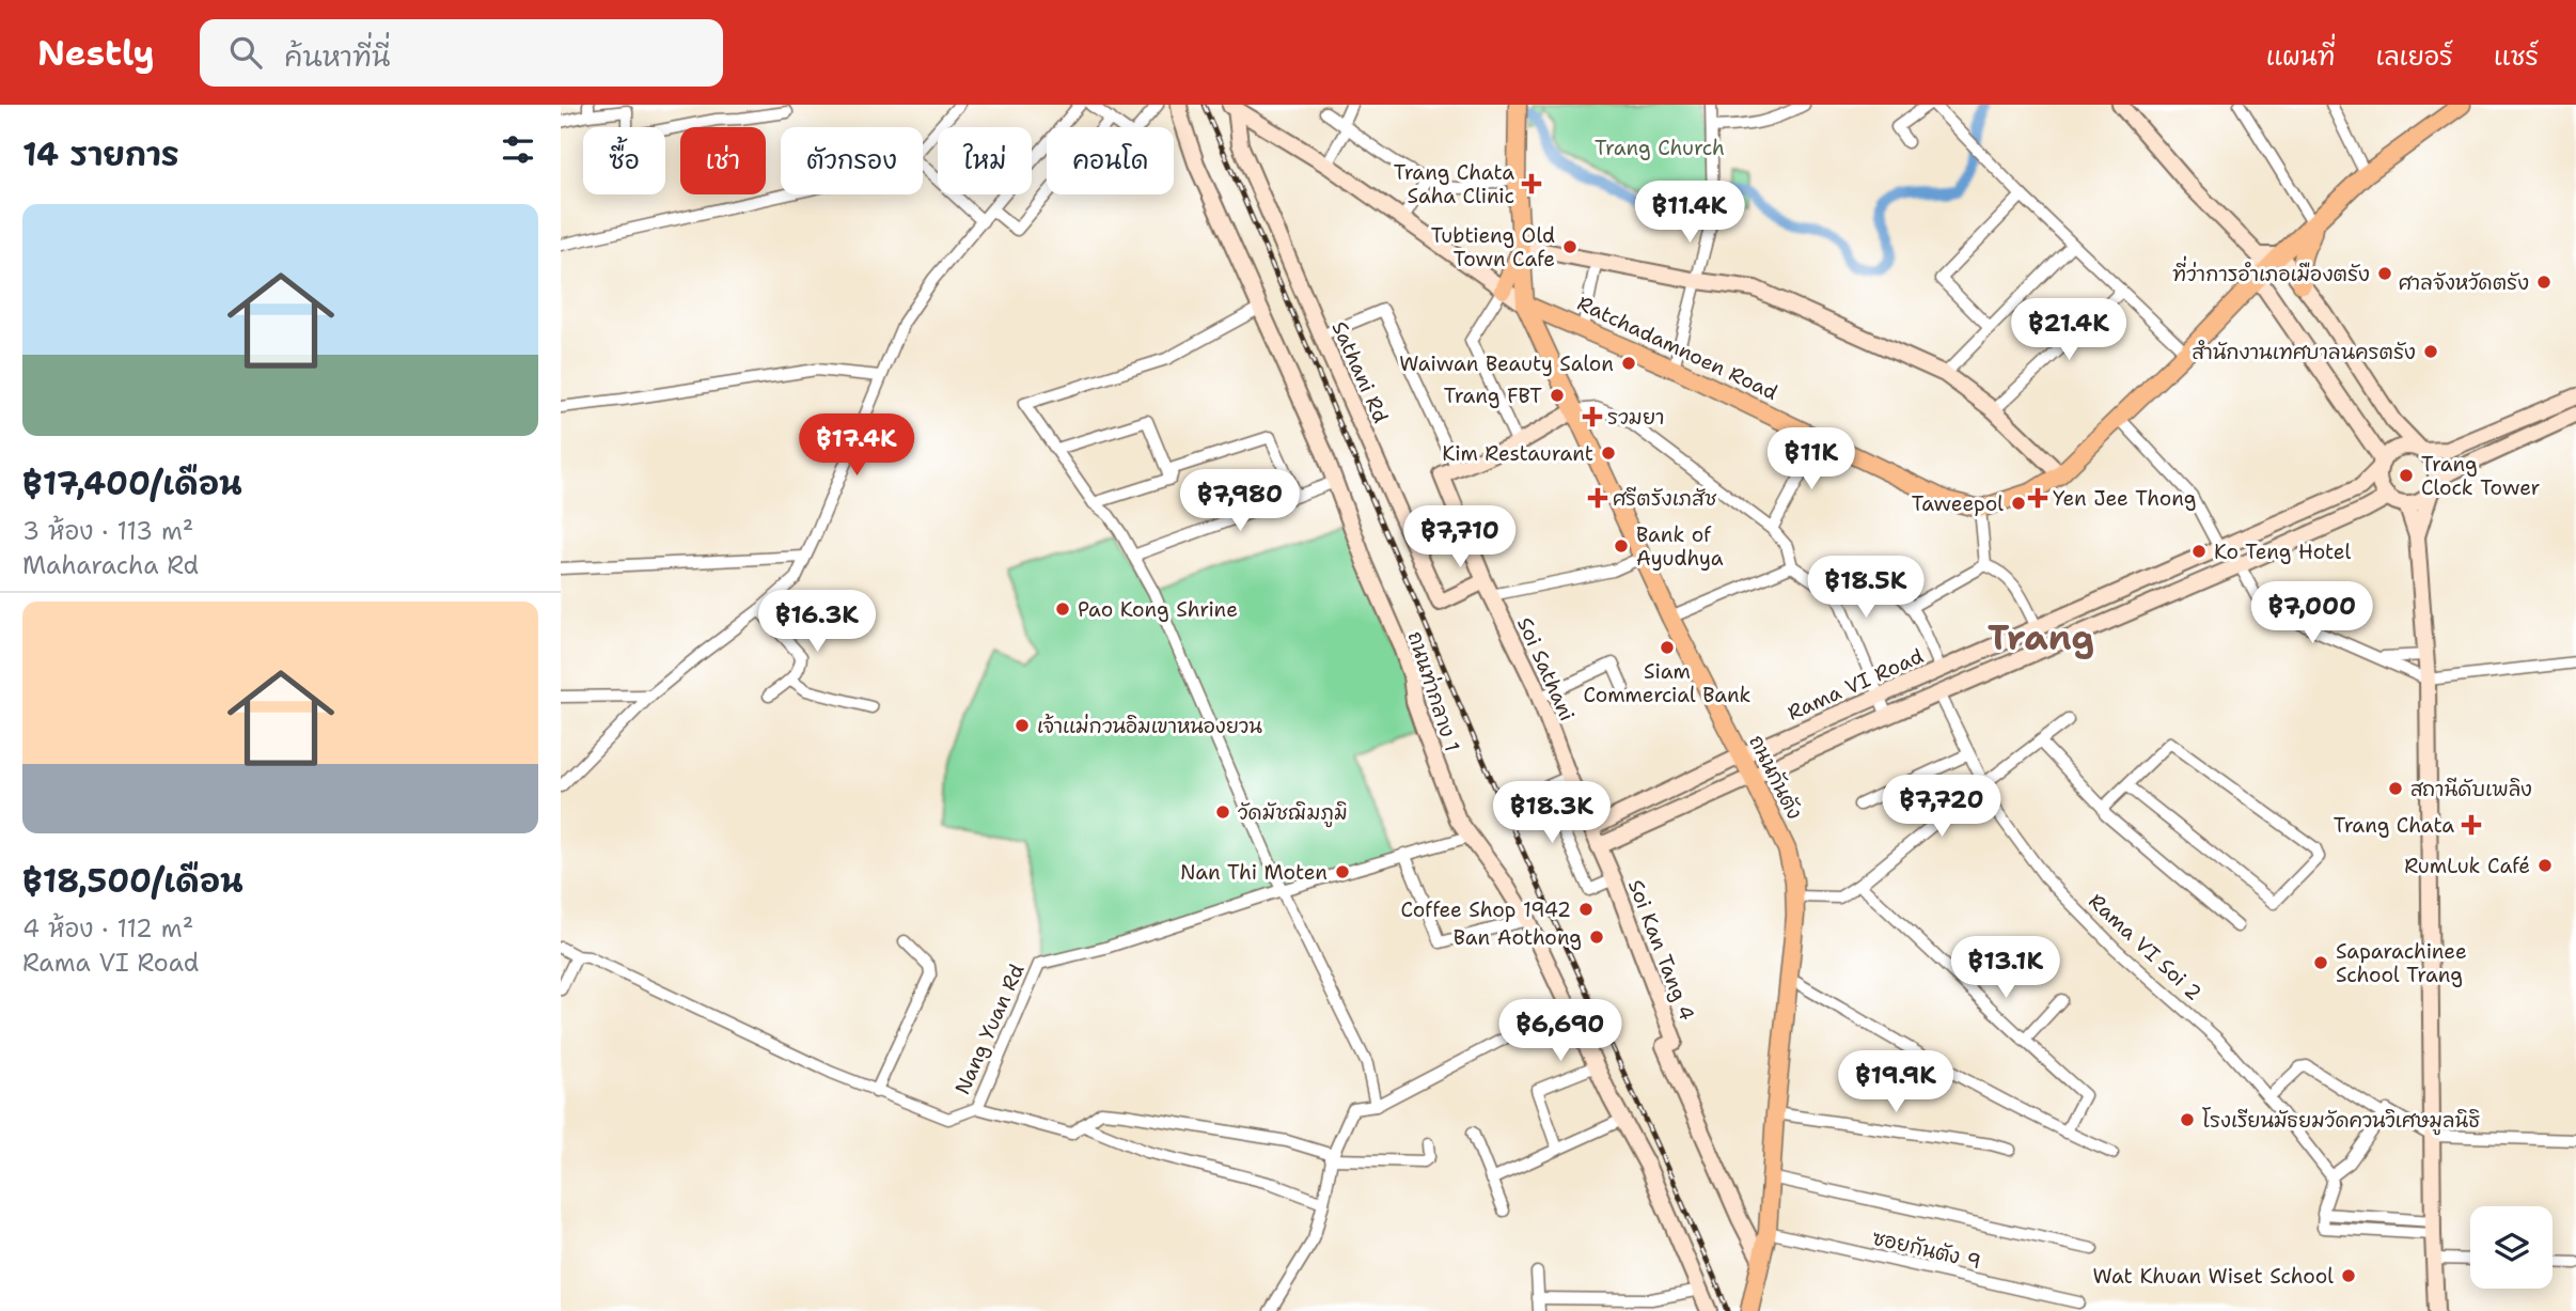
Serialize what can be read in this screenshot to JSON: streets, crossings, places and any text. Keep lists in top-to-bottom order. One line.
{"streets":{"main road":["Ratchadamnoen Road","ถนนกันตัง"],"street":["Sathani Rd","Soi Sathani","Rama VI Road","ถนนท่ากลาง 1","Rama VI Soi 2","Soi Kan Tang 4","Nang Yuan Rd","ซอยกันตัง 9"]},"crossings":[["Ratchadamnoen Road","ถนนกันตัง"],["Sathani Rd","Soi Sathani"],["Soi Sathani","Soi Kan Tang 4"],["Rama VI Road","ถนนกันตัง"],["Rama VI Road","Rama VI Soi 2"],["Rama VI Road","Soi Kan Tang 4"],["ถนนท่ากลาง 1","Nang Yuan Rd"],["ถนนกันตัง","Soi Kan Tang 4"],["ถนนกันตัง","ซอยกันตัง 9"]],"districts":["Trang"],"parks":["Trang Church"],"places":{"health":["Trang Chata Saha Clinic","รวมยา","ศรีตรังเภสัช","Yen Jee Thong","Trang Chata"],"other":["Tubtieng Old Town Cafe","ที่ว่าการอำเภอเมืองตรัง","ศาลจังหวัดตรัง","สำนักงานเทศบาลนครตรัง","Waiwan Beauty Salon","Trang FBT","Kim Restaurant","Trang Clock Tower","Taweepol","Bank of Ayudhya","Ko Teng Hotel","Pao Kong Shrine","Siam Commercial Bank","เจ้าเเม่กวนอิมเขาหนองยวน","สถานีดับเพลิง","วัดมัชฌิมภูมิ","RumLuk Café","Nan Thi Moten","Coffee Shop 1942","Ban Aothong","Saparachinee School Trang","โรงเรียนมัธยมวัดควนวิเศษมูลนิธิ","Wat Khuan Wiset School"]},"page":{"header":"Nestly","search":"ค้นหาที่นี่","nav":["แผนที่","เลเยอร์","แชร์"],"heading":"14 รายการ","chip":["ซื้อ","เช่า","ตัวกรอง","ใหม่","คอนโด"],"price":["฿11.4K","฿21.4K","฿17.4K","฿11K","฿7,980","฿7,710","฿18.5K","฿7,000","฿16.3K","฿7,720","฿18.3K","฿13.1K","฿6,690","฿19.9K"],"list":[{"name":"฿17,400/เดือน","note":"3 ห้อง · 113 m² · Maharacha Rd"},{"name":"฿18,500/เดือน","note":"4 ห้อง · 112 m² · Rama VI Road"}]}}
